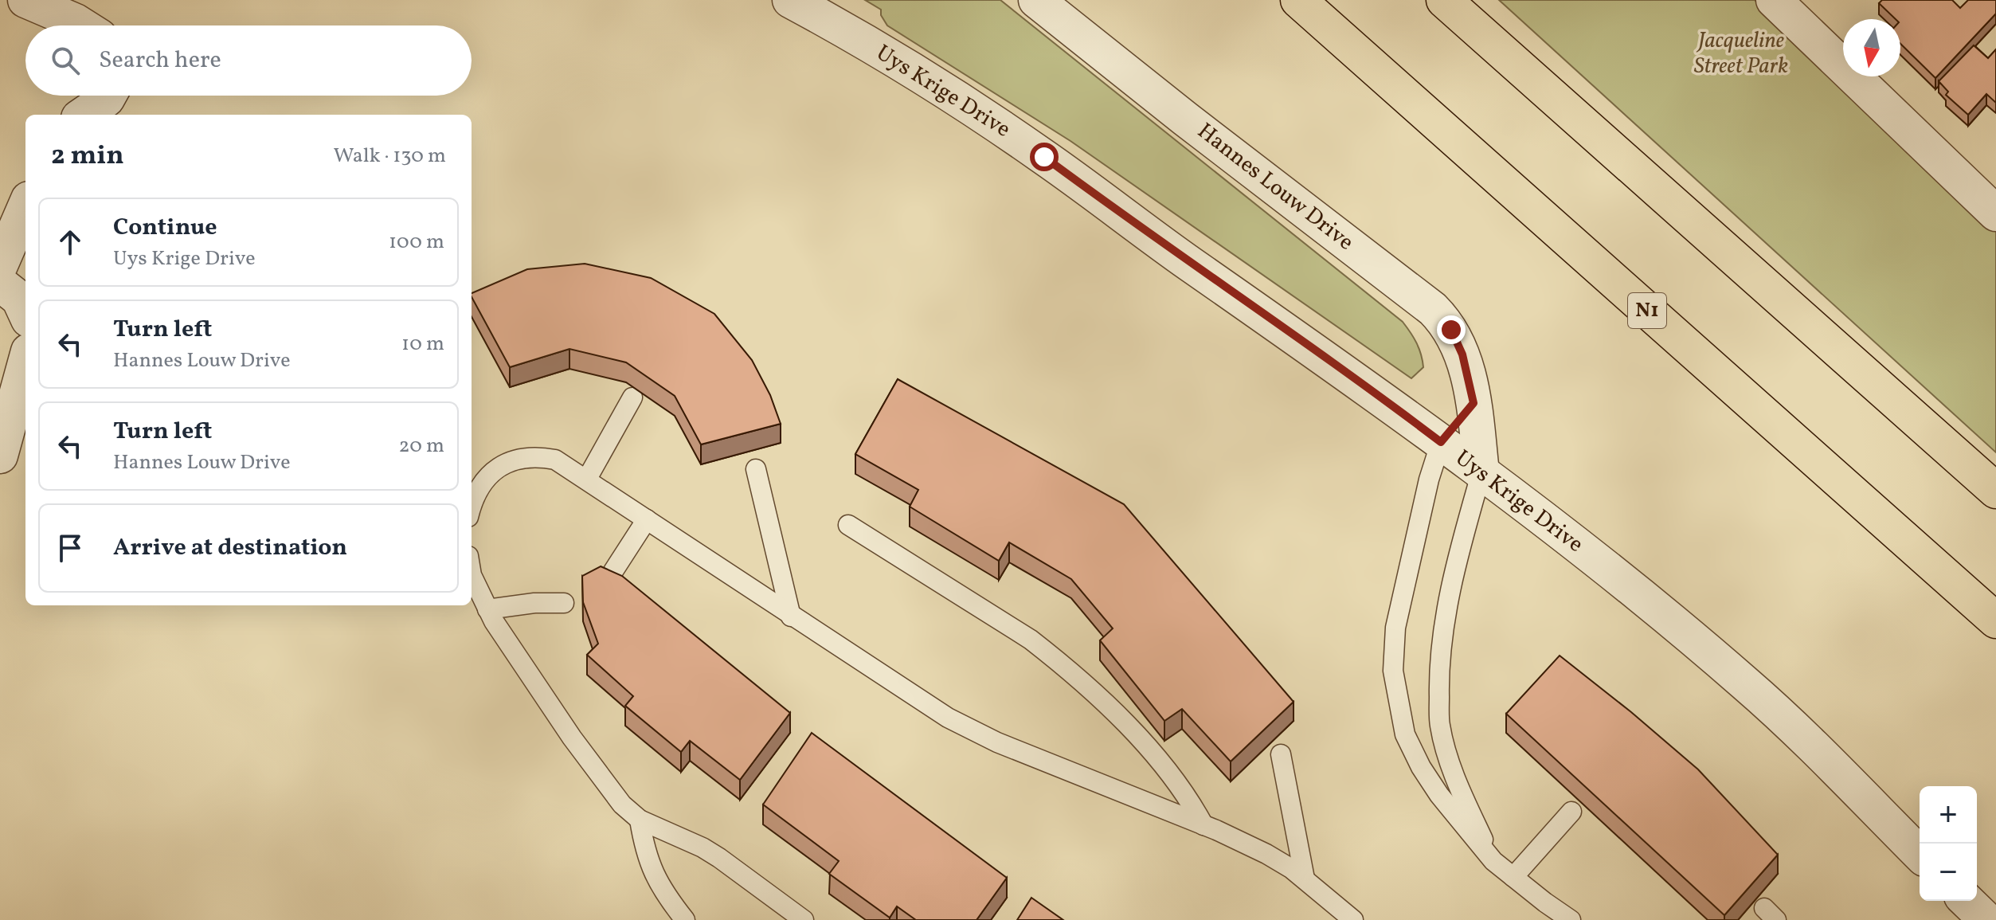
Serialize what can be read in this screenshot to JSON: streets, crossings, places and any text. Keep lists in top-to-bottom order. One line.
{"streets":{"highway":["N1"],"street":["Uys Krige Drive","Hannes Louw Drive"]},"crossings":[["Uys Krige Drive","Hannes Louw Drive"]],"parks":["Jacqueline Street Park"],"north":"bottom","page":{"search":"Search here","heading":["2 min","Walk · 130 m"],"list":[["Continue","Uys Krige Drive","100 m"],["Turn left","Hannes Louw Drive","10 m"],["Turn left","Hannes Louw Drive","20 m"],"Arrive at destination"],"map_buttons":["+","−"]}}
